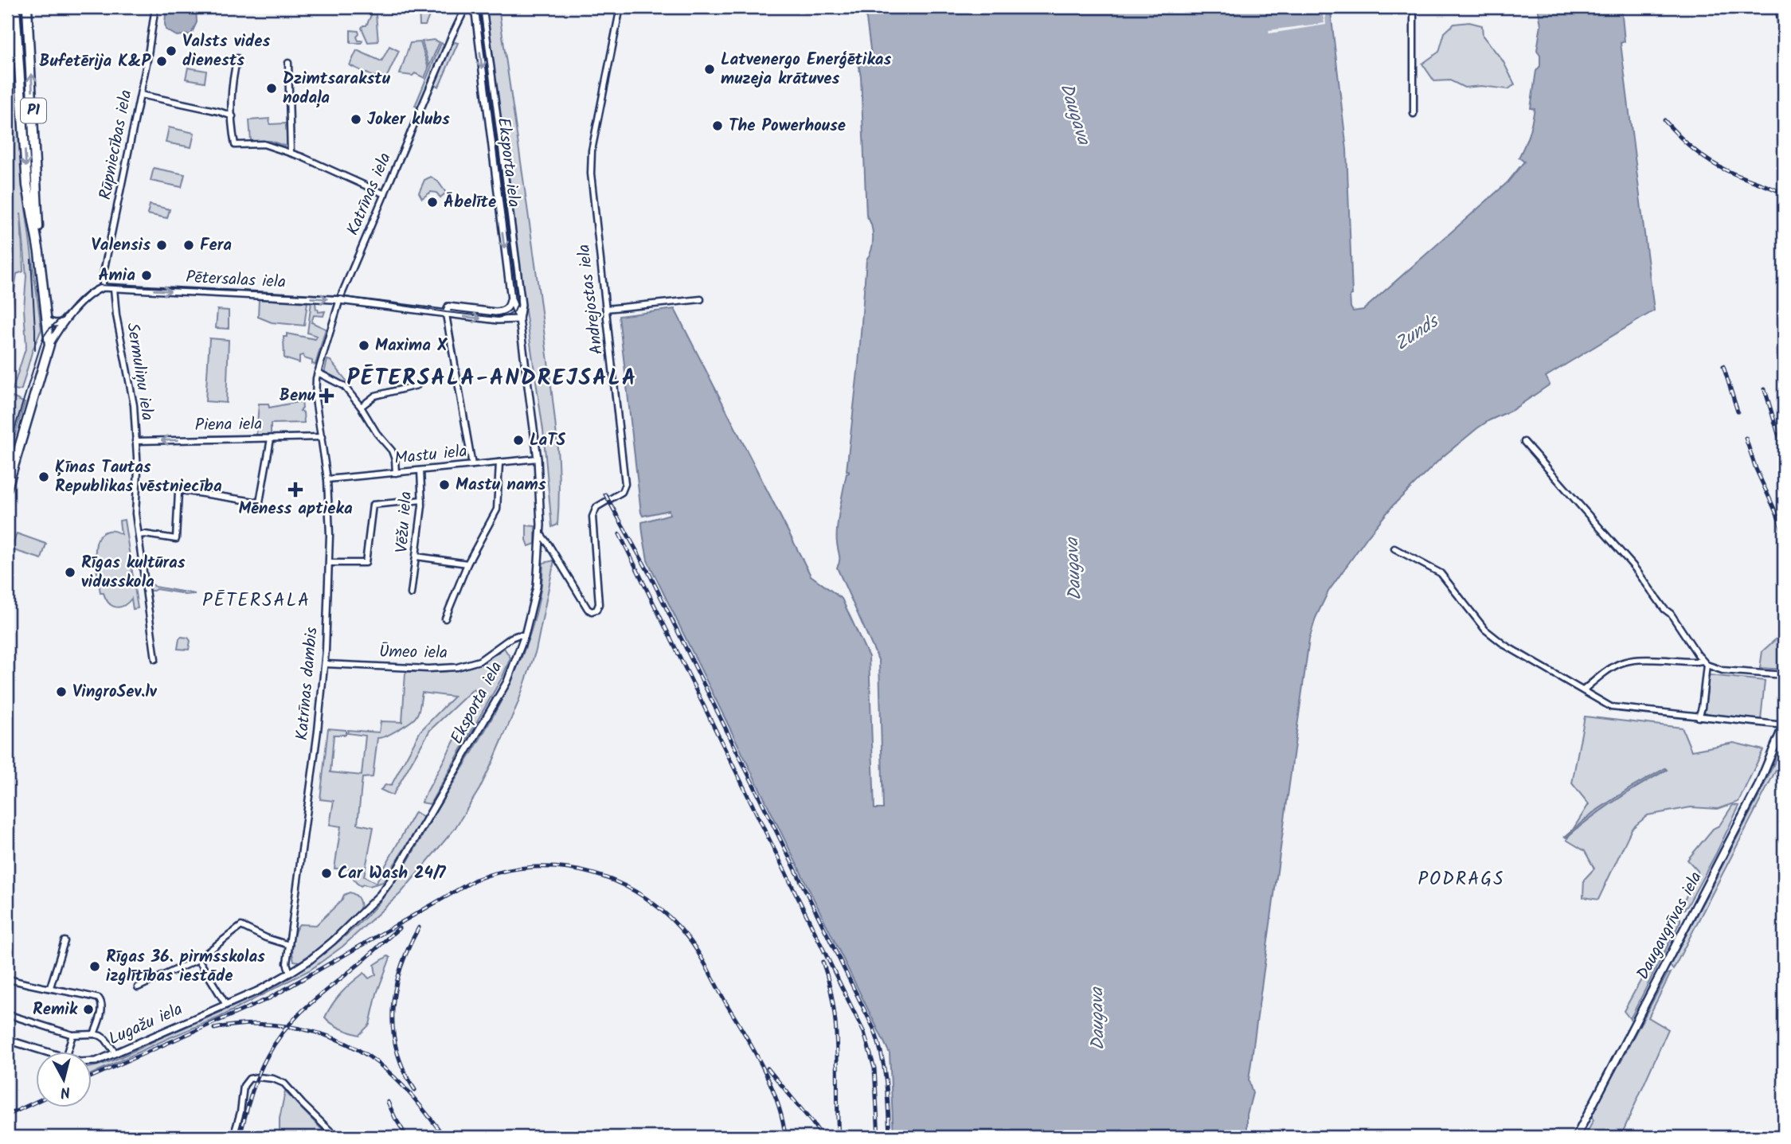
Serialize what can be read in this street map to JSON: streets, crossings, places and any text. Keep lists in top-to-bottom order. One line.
{"streets":{"main road":["P1","Daugavgrīvas iela"],"street":["Rūpniecības iela","Eksporta iela","Katrīnas iela","Pētersalas iela","Andrejostas iela","Sermuliņu iela","Piena iela","Mastu iela","Vēžu iela","Ūmeo iela","Katrīnas dambis","Lugažu iela"]},"crossings":[["Rūpniecības iela","Pētersalas iela"],["Eksporta iela","Pētersalas iela"],["Eksporta iela","Andrejostas iela"],["Eksporta iela","Mastu iela"],["Eksporta iela","Ūmeo iela"],["Eksporta iela","Katrīnas dambis"],["Eksporta iela","Lugažu iela"],["Katrīnas iela","Pētersalas iela"],["Katrīnas iela","Katrīnas dambis"],["Pētersalas iela","Sermuliņu iela"],["Pētersalas iela","Katrīnas dambis"],["Sermuliņu iela","Piena iela"],["Piena iela","Katrīnas dambis"],["Mastu iela","Vēžu iela"],["Mastu iela","Katrīnas dambis"],["Ūmeo iela","Katrīnas dambis"],["Katrīnas dambis","Lugažu iela"]],"one_way":["Pētersalas iela","Piena iela"],"districts":["PĒTERSALA-ANDREJSALA","PĒTERSALA","PODRAGS"],"water":["Daugava","Zunds"],"places":{"other":["Valsts vides dienests","Bufetērija K&P","Latvenergo Enerģētikas muzeja krātuves","Dzimtsarakstu nodaļa","Joker klubs","The Powerhouse","Ābelīte","Valensis","Fera","Amia","Maxima X","LaTS","Ķīnas Tautas Republikas vēstniecība","Mastu nams","Rīgas kultūras vidusskola","VingroSev.lv","Car Wash 24/7","Rīgas 36. pirmsskolas izglītības iestāde","Remik"],"health":["Benu","Mēness aptieka"]},"north":"bottom"}
